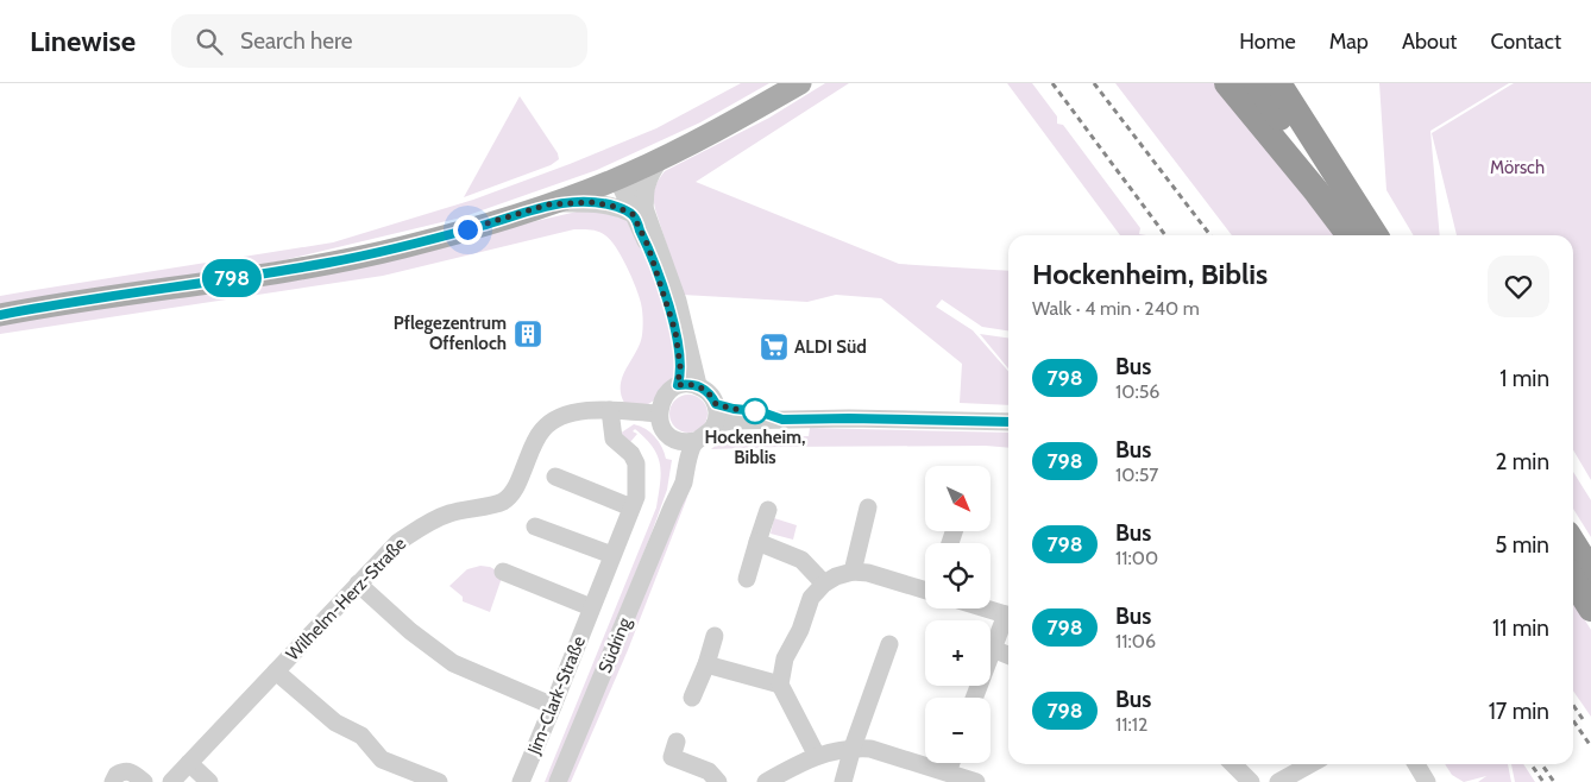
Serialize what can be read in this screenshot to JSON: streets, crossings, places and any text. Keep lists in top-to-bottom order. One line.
{"streets":{"street":["Wilhelm-Herz-Straße","Südring","Jim-Clark-Straße"]},"crossings":[["Wilhelm-Herz-Straße","Südring"],["Wilhelm-Herz-Straße","Jim-Clark-Straße"]],"parks":["Mörsch"],"places":{"building":["Pflegezentrum Offenloch"],"supermarket":["ALDI Süd"],"other":["Hockenheim, Biblis"]},"lines":["bus line 798"],"north":"bottom right","page":{"header":"Linewise","search":"Search here","nav":["Home","Map","About","Contact"],"on_map":"798","heading":["Hockenheim, Biblis","Walk · 4 min · 240 m"],"list":[{"mark":"798","name":"Bus","note":"10:56","value":"1 min"},{"mark":"798","name":"Bus","note":"10:57","value":"2 min"},{"mark":"798","name":"Bus","note":"11:00","value":"5 min"},{"mark":"798","name":"Bus","note":"11:06","value":"11 min"},{"mark":"798","name":"Bus","note":"11:12","value":"17 min"}],"map_buttons":["+","−"]}}
